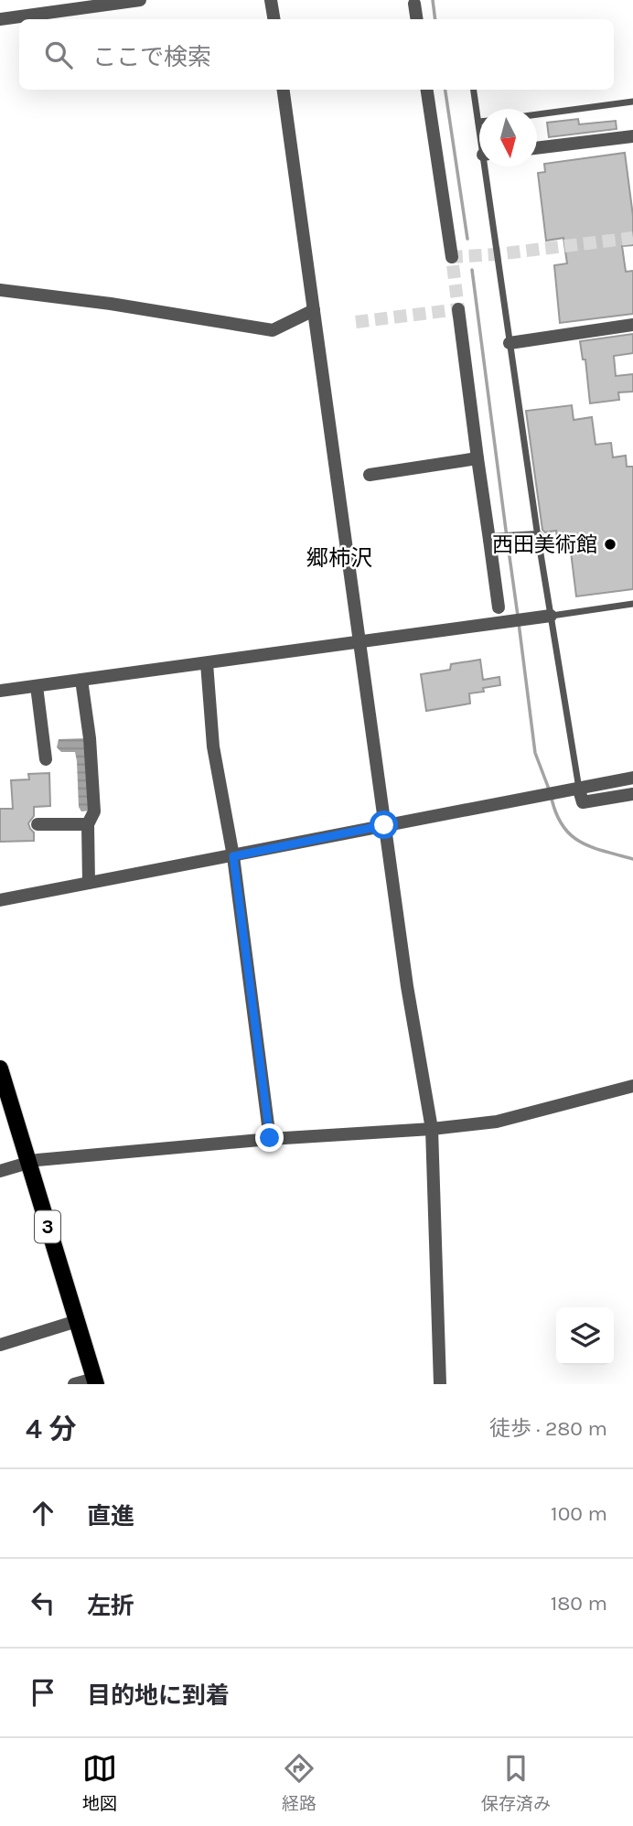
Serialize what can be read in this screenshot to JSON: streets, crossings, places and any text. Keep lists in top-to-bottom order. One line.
{"streets":{"main road":["3"]},"districts":["郷柿沢"],"places":["西田美術館"],"north":"bottom","page":{"search":"ここで検索","heading":["4 分","徒歩 · 280 m"],"list":[["直進","100 m"],["左折","180 m"],"目的地に到着"],"nav":["地図","経路","保存済み"]}}
